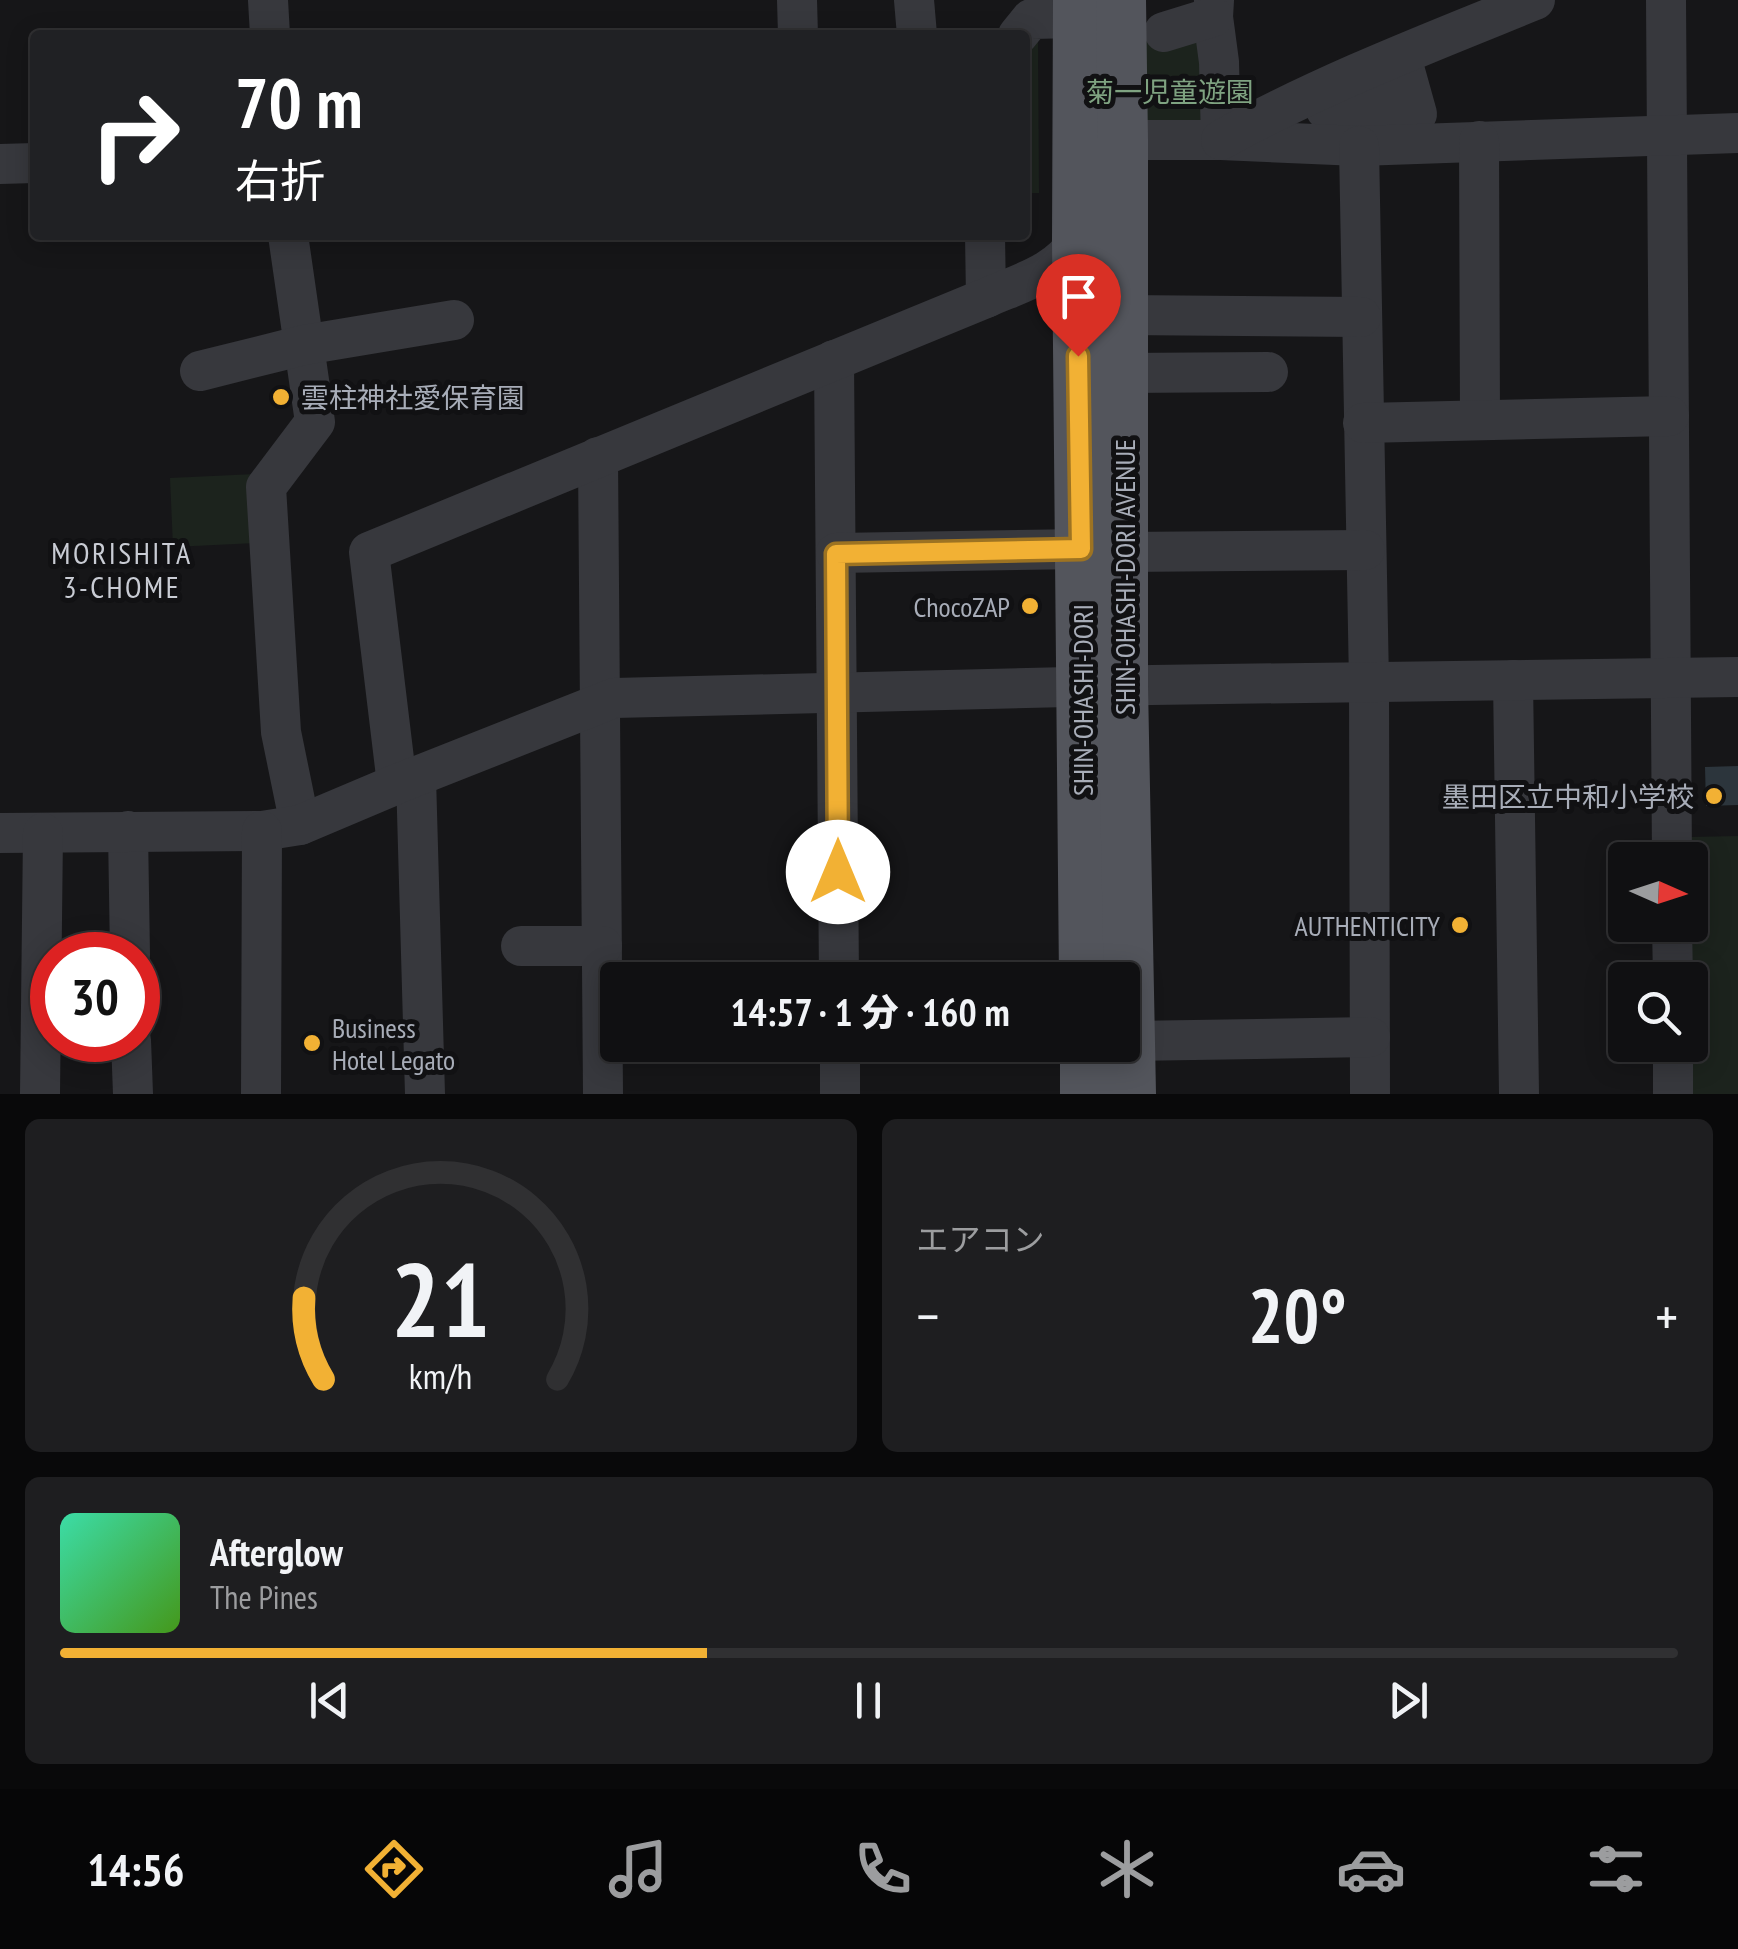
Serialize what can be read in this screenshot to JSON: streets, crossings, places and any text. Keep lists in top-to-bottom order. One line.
{"streets":{"main road":["SHIN-OHASHI-DORI AVENUE","SHIN-OHASHI-DORI"]},"crossings":[["SHIN-OHASHI-DORI AVENUE","SHIN-OHASHI-DORI"]],"districts":["MORISHITA 3-CHOME"],"parks":["菊一児童遊園"],"places":["雲柱神社愛保育園","ChocoZAP","墨田区立中和小学校","AUTHENTICITY","Business Hotel Legato"],"north":"right","page":{"turn":["70 m","右折"],"limit":"30","trip":"14:57 · 1 分 · 160 m","tile":"エアコン","heat":["−","20°","+"],"song":["Afterglow","The Pines"],"tabs":"14:56","gauge":["21","km/h"]}}
